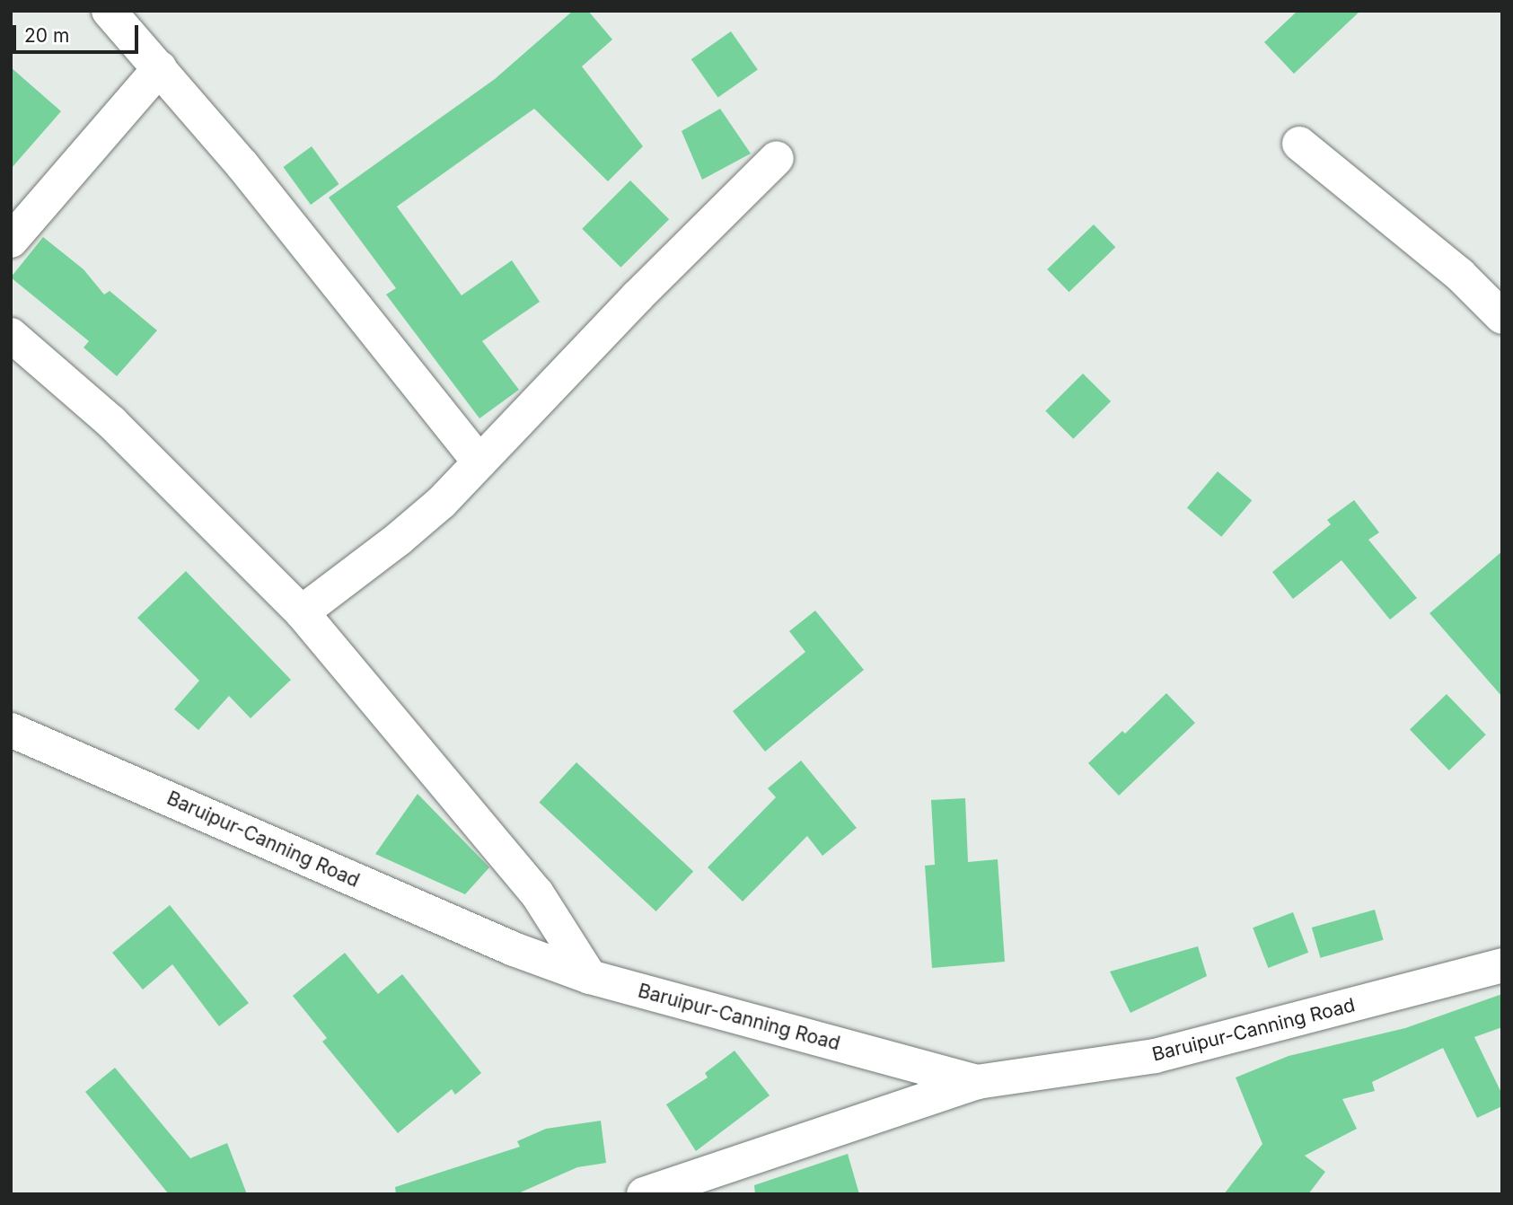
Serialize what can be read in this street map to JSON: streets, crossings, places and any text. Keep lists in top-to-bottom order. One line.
{"streets":{"street":["Baruipur-Canning Road"]},"scale_bar":"20 m"}
